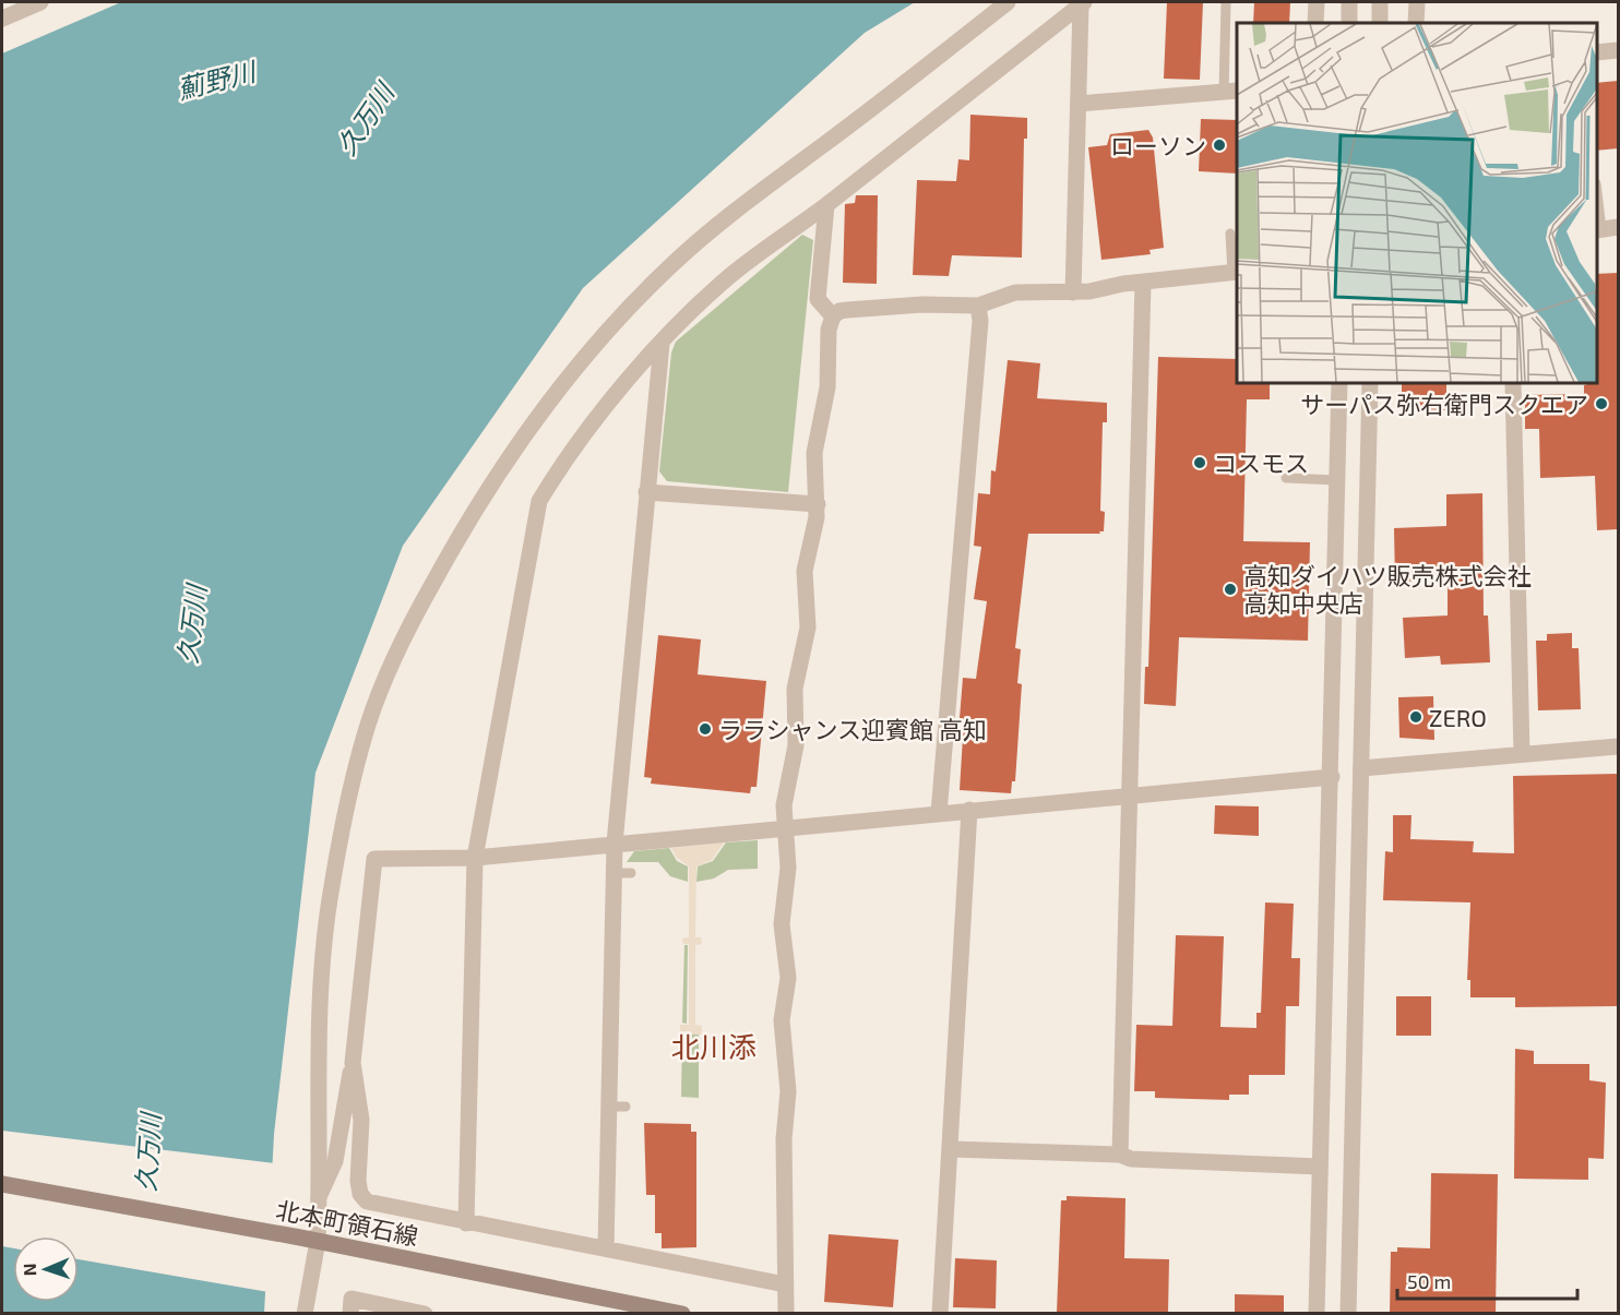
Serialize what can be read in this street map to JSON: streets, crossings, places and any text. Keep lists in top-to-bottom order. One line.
{"streets":{"main road":["北本町領石線"]},"districts":["北川添"],"water":["薊野川","久万川"],"places":["ローソン","サーパス弥右衛門スクエア","コスモス","高知ダイハツ販売株式会社 高知中央店","ZERO","ララシャンス迎賓館 高知"],"scale_bar":"50 m","north":"left"}
